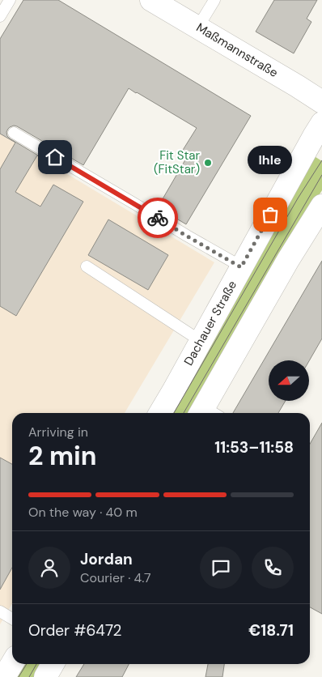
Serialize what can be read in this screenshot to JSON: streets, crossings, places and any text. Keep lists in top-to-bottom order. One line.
{"streets":{"main road":["Maßmannstraße","Dachauer Straße"]},"places":["Fit Star (FitStar)","Ihle"],"north":"left","page":{"bubble":"Ihle","heading":["2 min","Arriving in","11:53–11:58"],"panel":["Jordan","Courier · 4.7","Order #6472","€18.71"],"bar":"On the way · 40 m"}}
